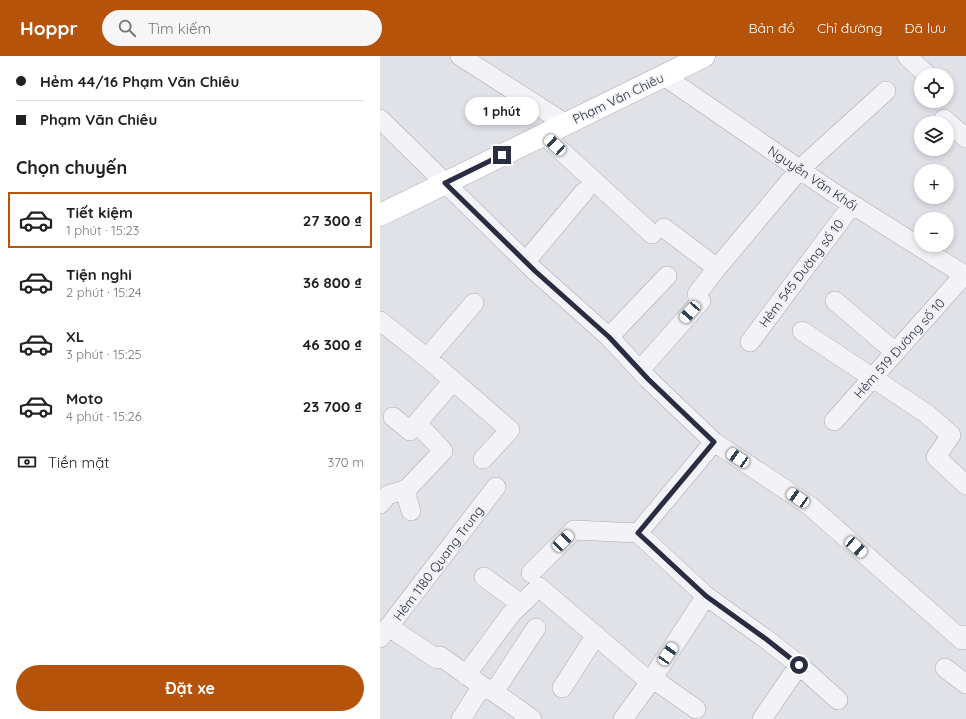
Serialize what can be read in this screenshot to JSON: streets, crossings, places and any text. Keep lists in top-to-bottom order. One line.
{"streets":{"main road":["Phạm Văn Chiêu"],"street":["Nguyễn Văn Khối","Hẻm 545 Đường số 10","Hẻm 519 Đường số 10","Hẻm 1180 Quang Trung"]},"crossings":[["Phạm Văn Chiêu","Nguyễn Văn Khối"],["Nguyễn Văn Khối","Hẻm 545 Đường số 10"],["Nguyễn Văn Khối","Hẻm 519 Đường số 10"]],"page":{"header":"Hoppr","search":"Tìm kiếm","nav":["Bản đồ","Chỉ đường","Đã lưu"],"banner":["Hẻm 44/16 Phạm Văn Chiêu","Phạm Văn Chiêu"],"map_buttons":["+","−"],"bubble":"1 phút","heading":"Chọn chuyến","list":[{"name":"Tiết kiệm","note":"1 phút · 15:23","value":"27 300 ₫"},{"name":"Tiện nghi","note":"2 phút · 15:24","value":"36 800 ₫"},{"name":"XL","note":"3 phút · 15:25","value":"46 300 ₫"},{"name":"Moto","note":"4 phút · 15:26","value":"23 700 ₫"}],"pay":["Tiền mặt","370 m"],"buttons":"Đặt xe"}}
